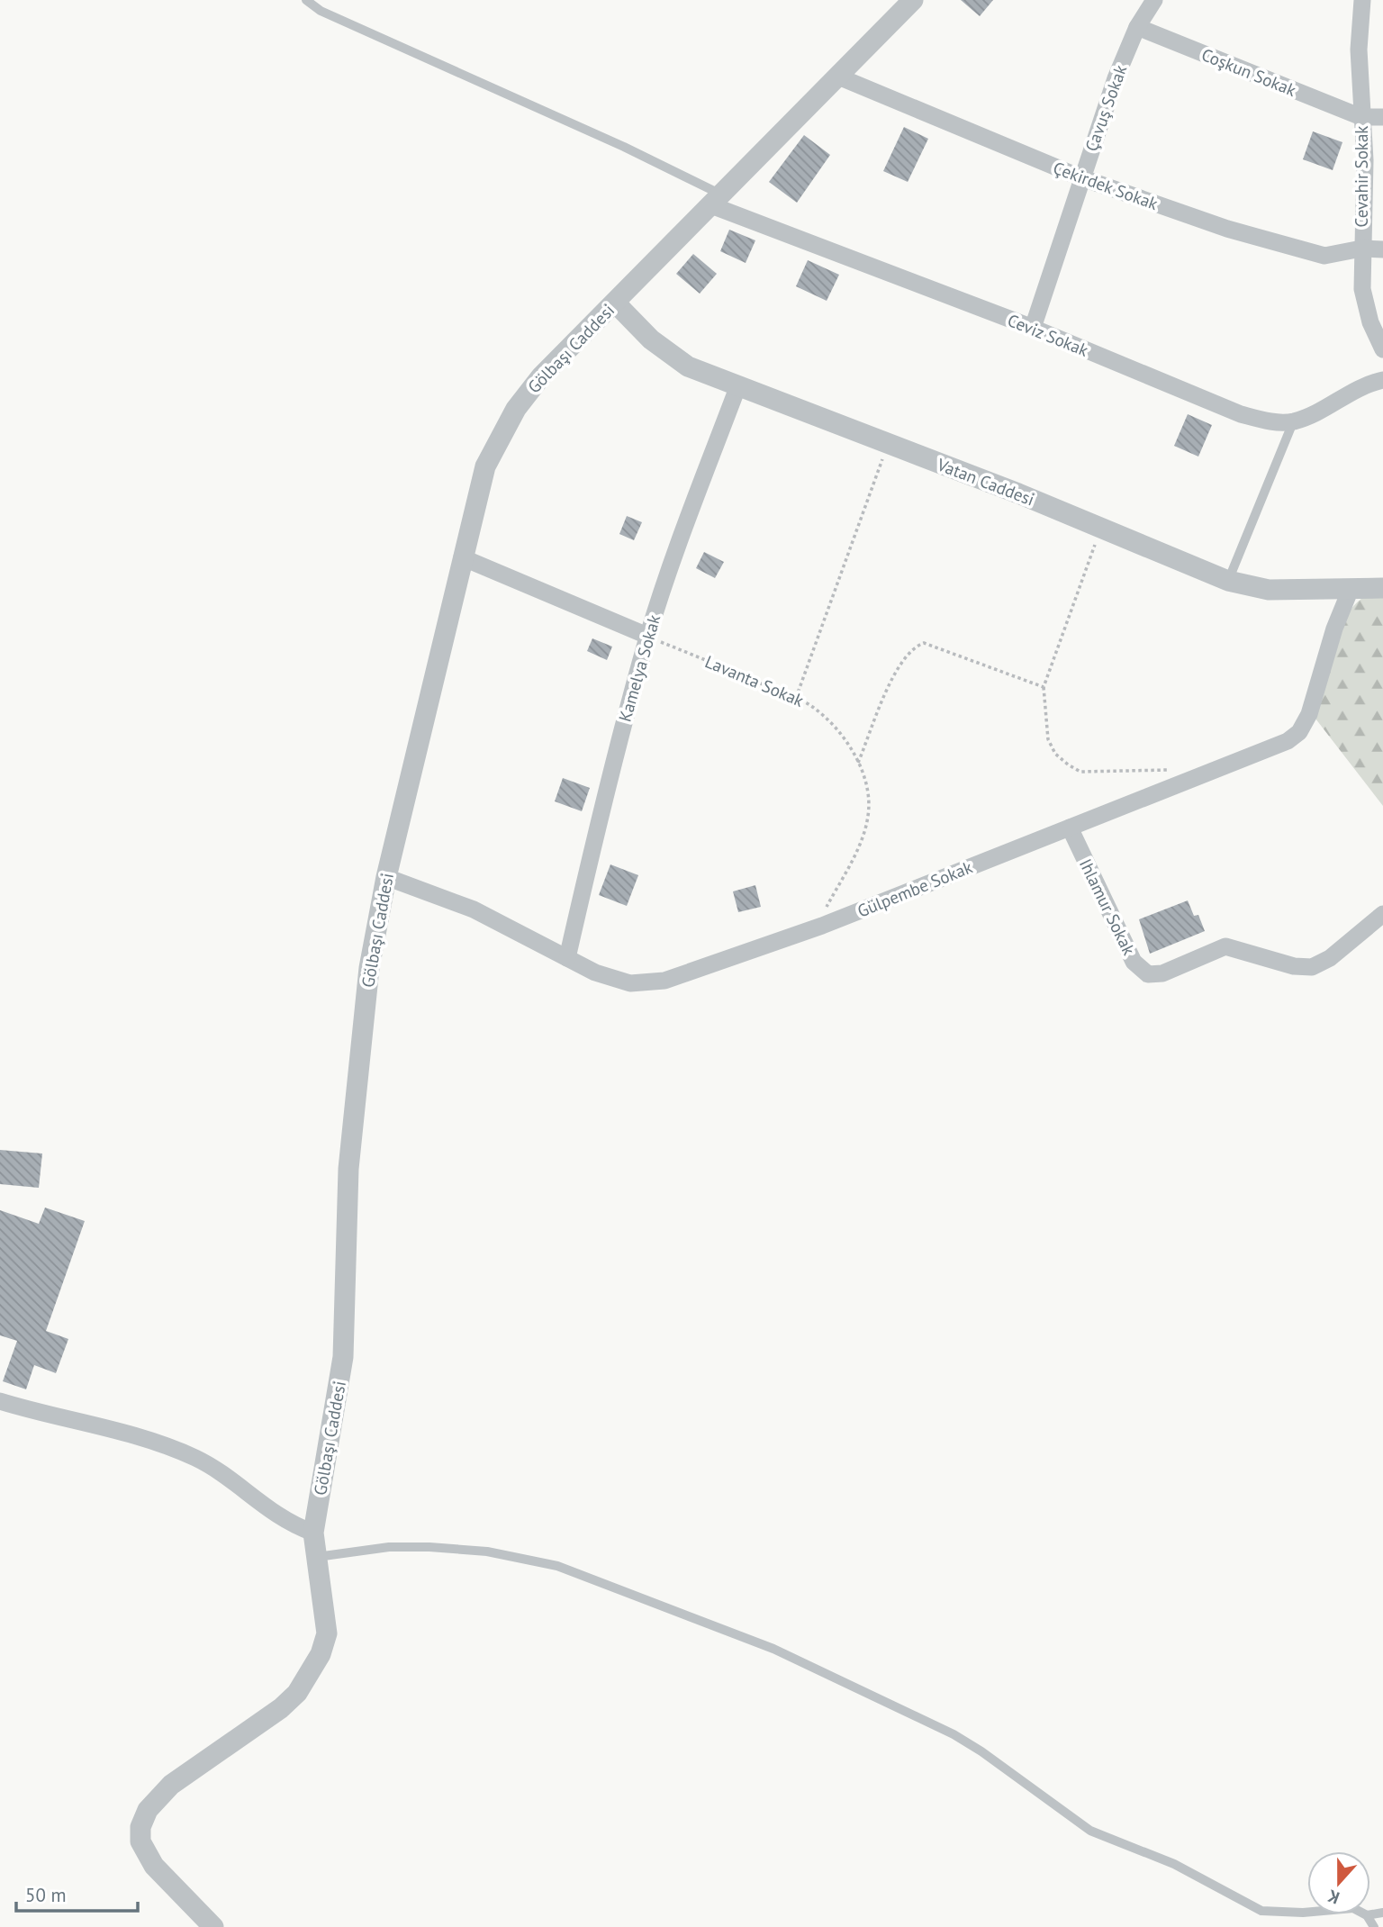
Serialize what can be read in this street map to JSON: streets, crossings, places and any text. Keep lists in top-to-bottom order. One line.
{"streets":{"street":["Coşkun Sokak","Çavuş Sokak","Cevahir Sokak","Çekirdek Sokak","Ceviz Sokak","Gölbaşı Caddesi","Vatan Caddesi","Kamelya Sokak","Gülpembe Sokak","Ihlamur Sokak"],"path":["Lavanta Sokak"]},"crossings":[["Coşkun Sokak","Çavuş Sokak"],["Coşkun Sokak","Cevahir Sokak"],["Çavuş Sokak","Çekirdek Sokak"],["Çavuş Sokak","Ceviz Sokak"],["Cevahir Sokak","Çekirdek Sokak"],["Çekirdek Sokak","Gölbaşı Caddesi"],["Ceviz Sokak","Gölbaşı Caddesi"],["Gölbaşı Caddesi","Vatan Caddesi"],["Gölbaşı Caddesi","Gülpembe Sokak"],["Vatan Caddesi","Kamelya Sokak"],["Vatan Caddesi","Gülpembe Sokak"],["Kamelya Sokak","Lavanta Sokak"],["Kamelya Sokak","Gülpembe Sokak"],["Lavanta Sokak","Gülpembe Sokak"],["Gülpembe Sokak","Ihlamur Sokak"]],"scale_bar":"50 m","north":"bottom"}
